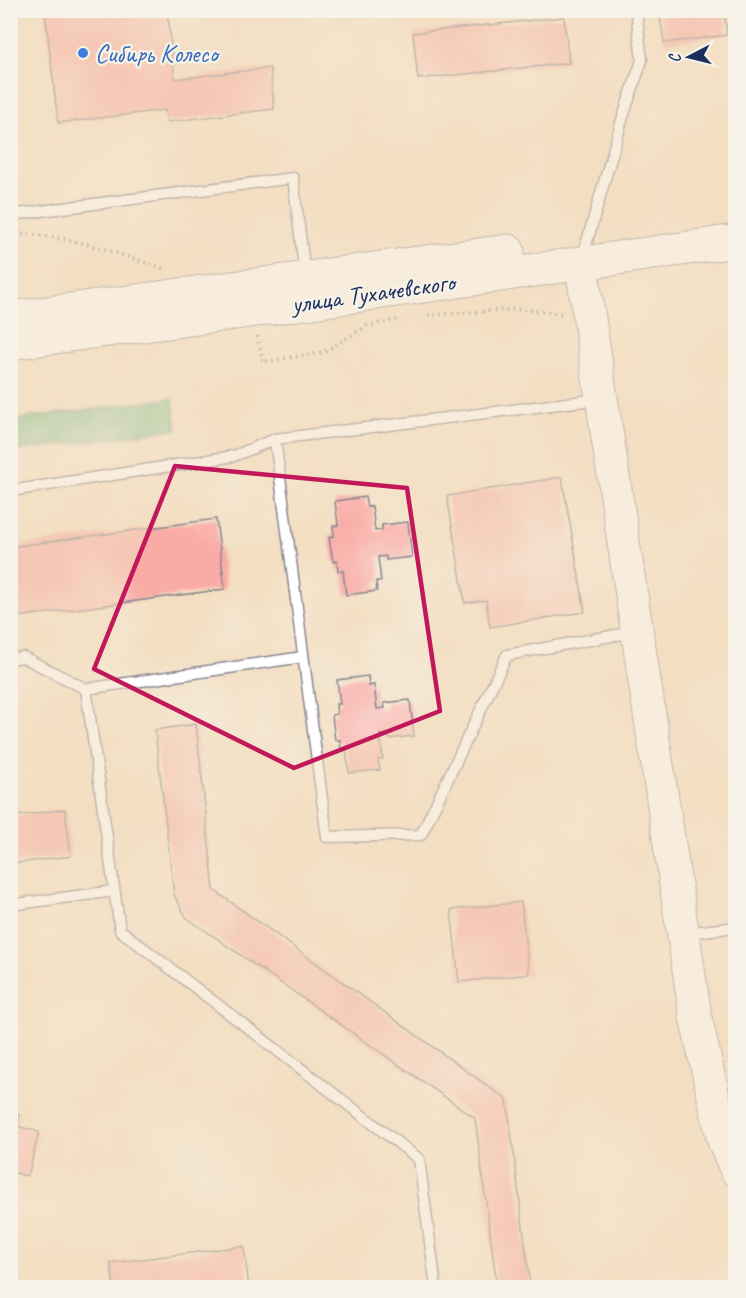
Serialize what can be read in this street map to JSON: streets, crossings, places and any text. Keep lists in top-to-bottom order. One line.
{"streets":{"main road":["улица Тухачевского"]},"places":["Сибирь Колесо"],"north":"left"}
